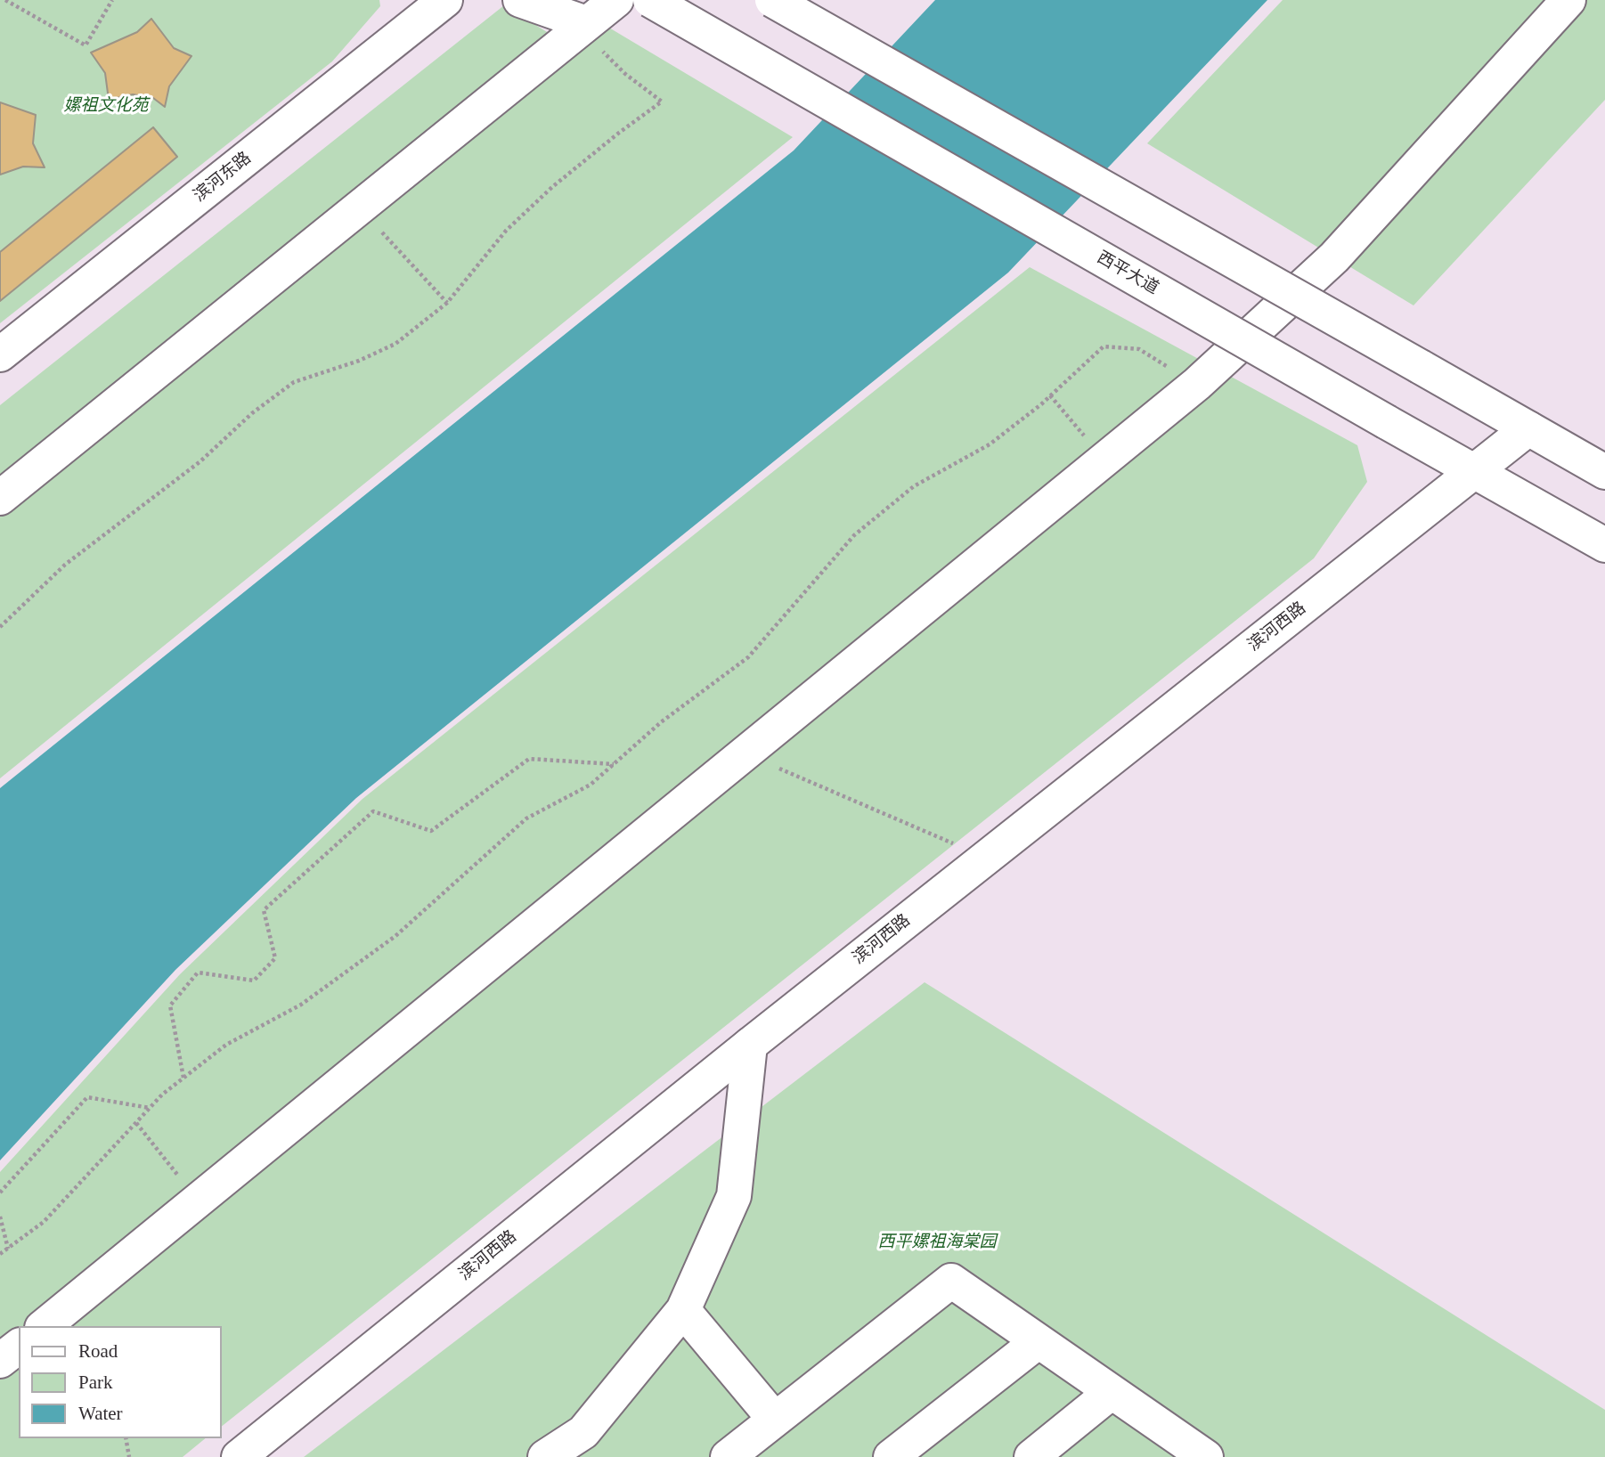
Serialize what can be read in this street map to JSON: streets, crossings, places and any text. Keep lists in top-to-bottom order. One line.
{"streets":{"street":["滨河东路","西平大道","滨河西路"]},"crossings":[["西平大道","滨河西路"]],"parks":["嫘祖文化苑","西平嫘祖海棠园"],"legend":["Road","Park","Water"]}
